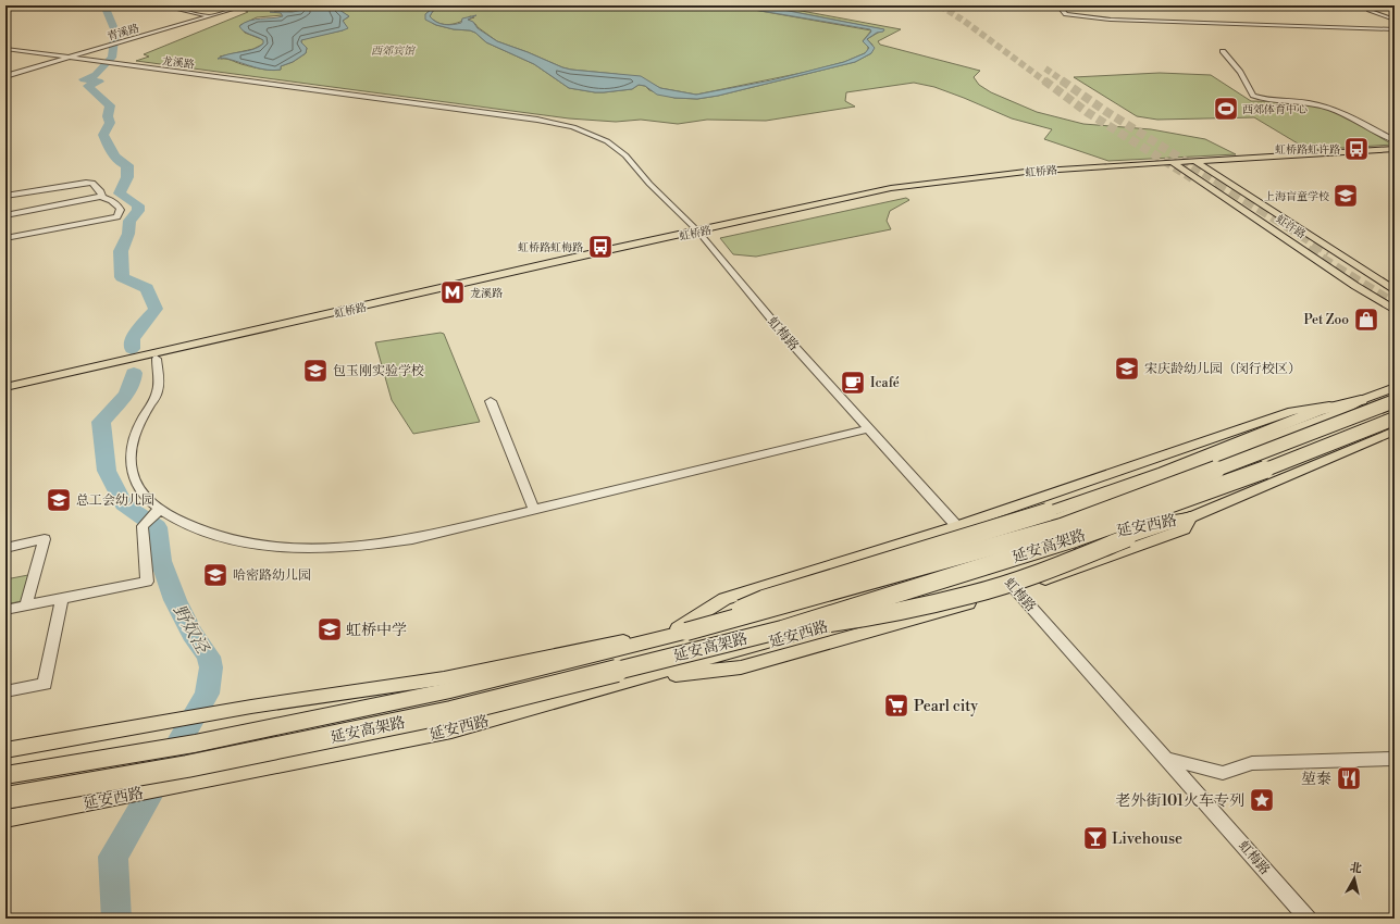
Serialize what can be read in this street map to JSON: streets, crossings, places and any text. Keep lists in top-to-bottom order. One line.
{"streets":{"highway":["延安高架路"],"main road":["虹桥路","虹许路","延安西路"],"street":["青溪路","龙溪路","虹梅路"]},"crossings":[["青溪路","龙溪路"],["龙溪路","虹桥路"],["龙溪路","虹梅路"],["虹桥路","虹许路"],["虹桥路","虹梅路"],["虹梅路","延安西路"]],"water":["野奴泾"],"parks":["西郊宾馆"],"places":{"sports":["西郊体育中心"],"bus stop":["虹桥路虹许路","虹桥路虹梅路"],"school or university":["上海盲童学校","宋庆龄幼儿园（闵行校区）","包玉刚实验学校","总工会幼儿园","哈密路幼儿园","虹桥中学"],"metro station":["龙溪路"],"shop":["Pet Zoo"],"cafe":["Icafé"],"supermarket":["Pearl city"],"restaurant":["堃泰"],"place":["老外街101火车专列"],"bar":["Livehouse"]},"north":"top"}
